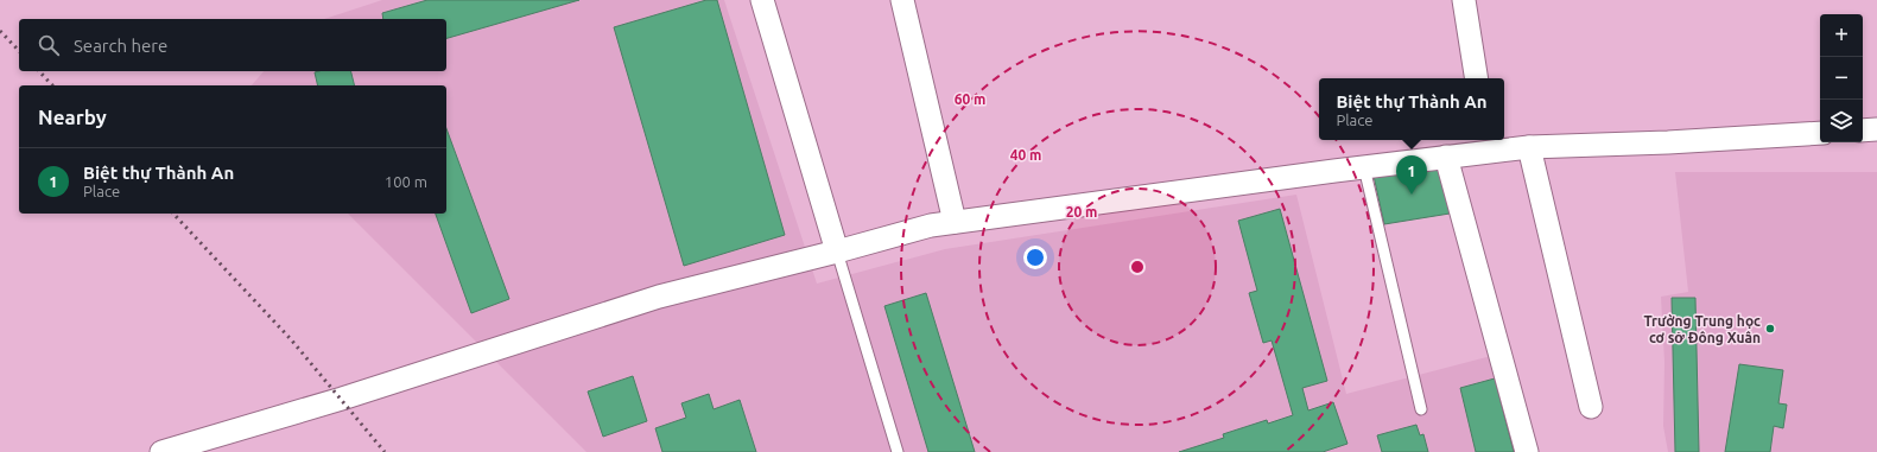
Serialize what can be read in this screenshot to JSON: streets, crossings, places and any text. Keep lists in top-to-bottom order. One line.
{"places":["Trường Trung học cơ sở Đông Xuân"],"page":{"map_buttons":["+","−"],"search":"Search here","popup":["Biệt thự Thành An","Place"],"heading":"Nearby","list":[{"mark":"1","name":"Biệt thự Thành An","note":"Place","value":"100 m"}],"pins":"1"},"rings":["60 m","40 m","20 m"]}
